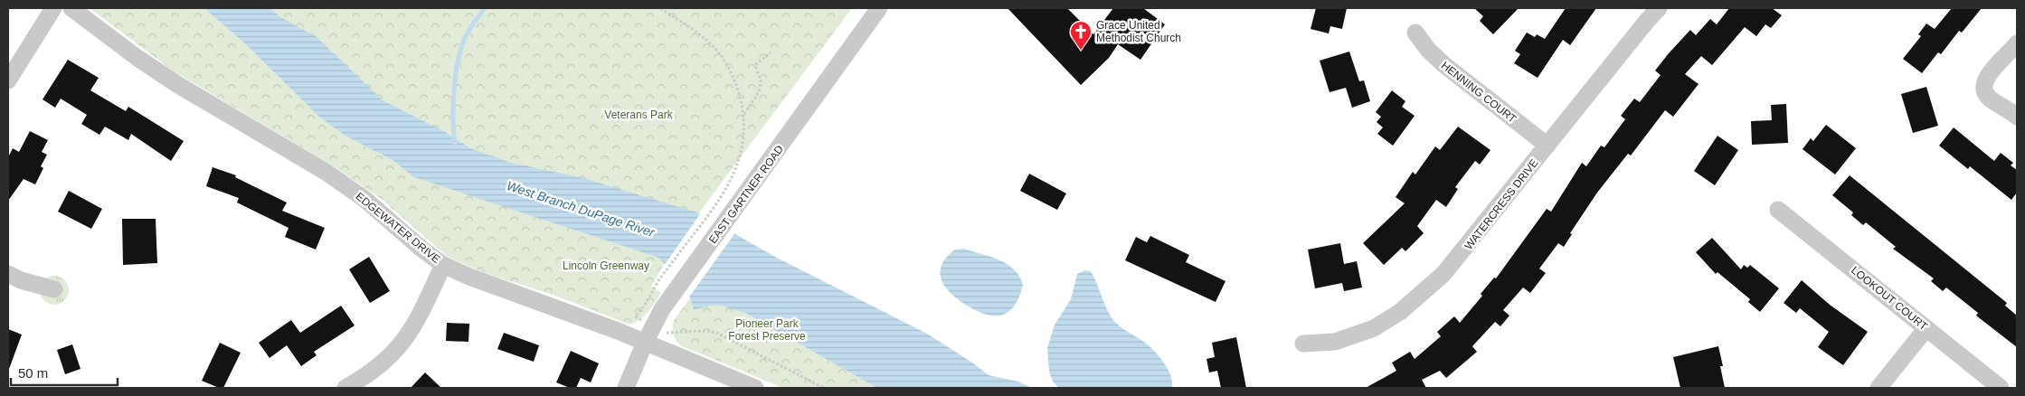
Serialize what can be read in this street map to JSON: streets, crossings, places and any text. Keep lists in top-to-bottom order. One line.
{"streets":{"street":["HENNING COURT","EAST GARTNER ROAD","WATERCRESS DRIVE","EDGEWATER DRIVE","LOOKOUT COURT"]},"crossings":[["HENNING COURT","WATERCRESS DRIVE"],["EAST GARTNER ROAD","EDGEWATER DRIVE"]],"water":["West Branch DuPage River"],"parks":["Veterans Park","Lincoln Greenway","Pioneer Park Forest Preserve"],"places":{"church":["Grace United Methodist Church"]},"scale_bar":"50 m"}
